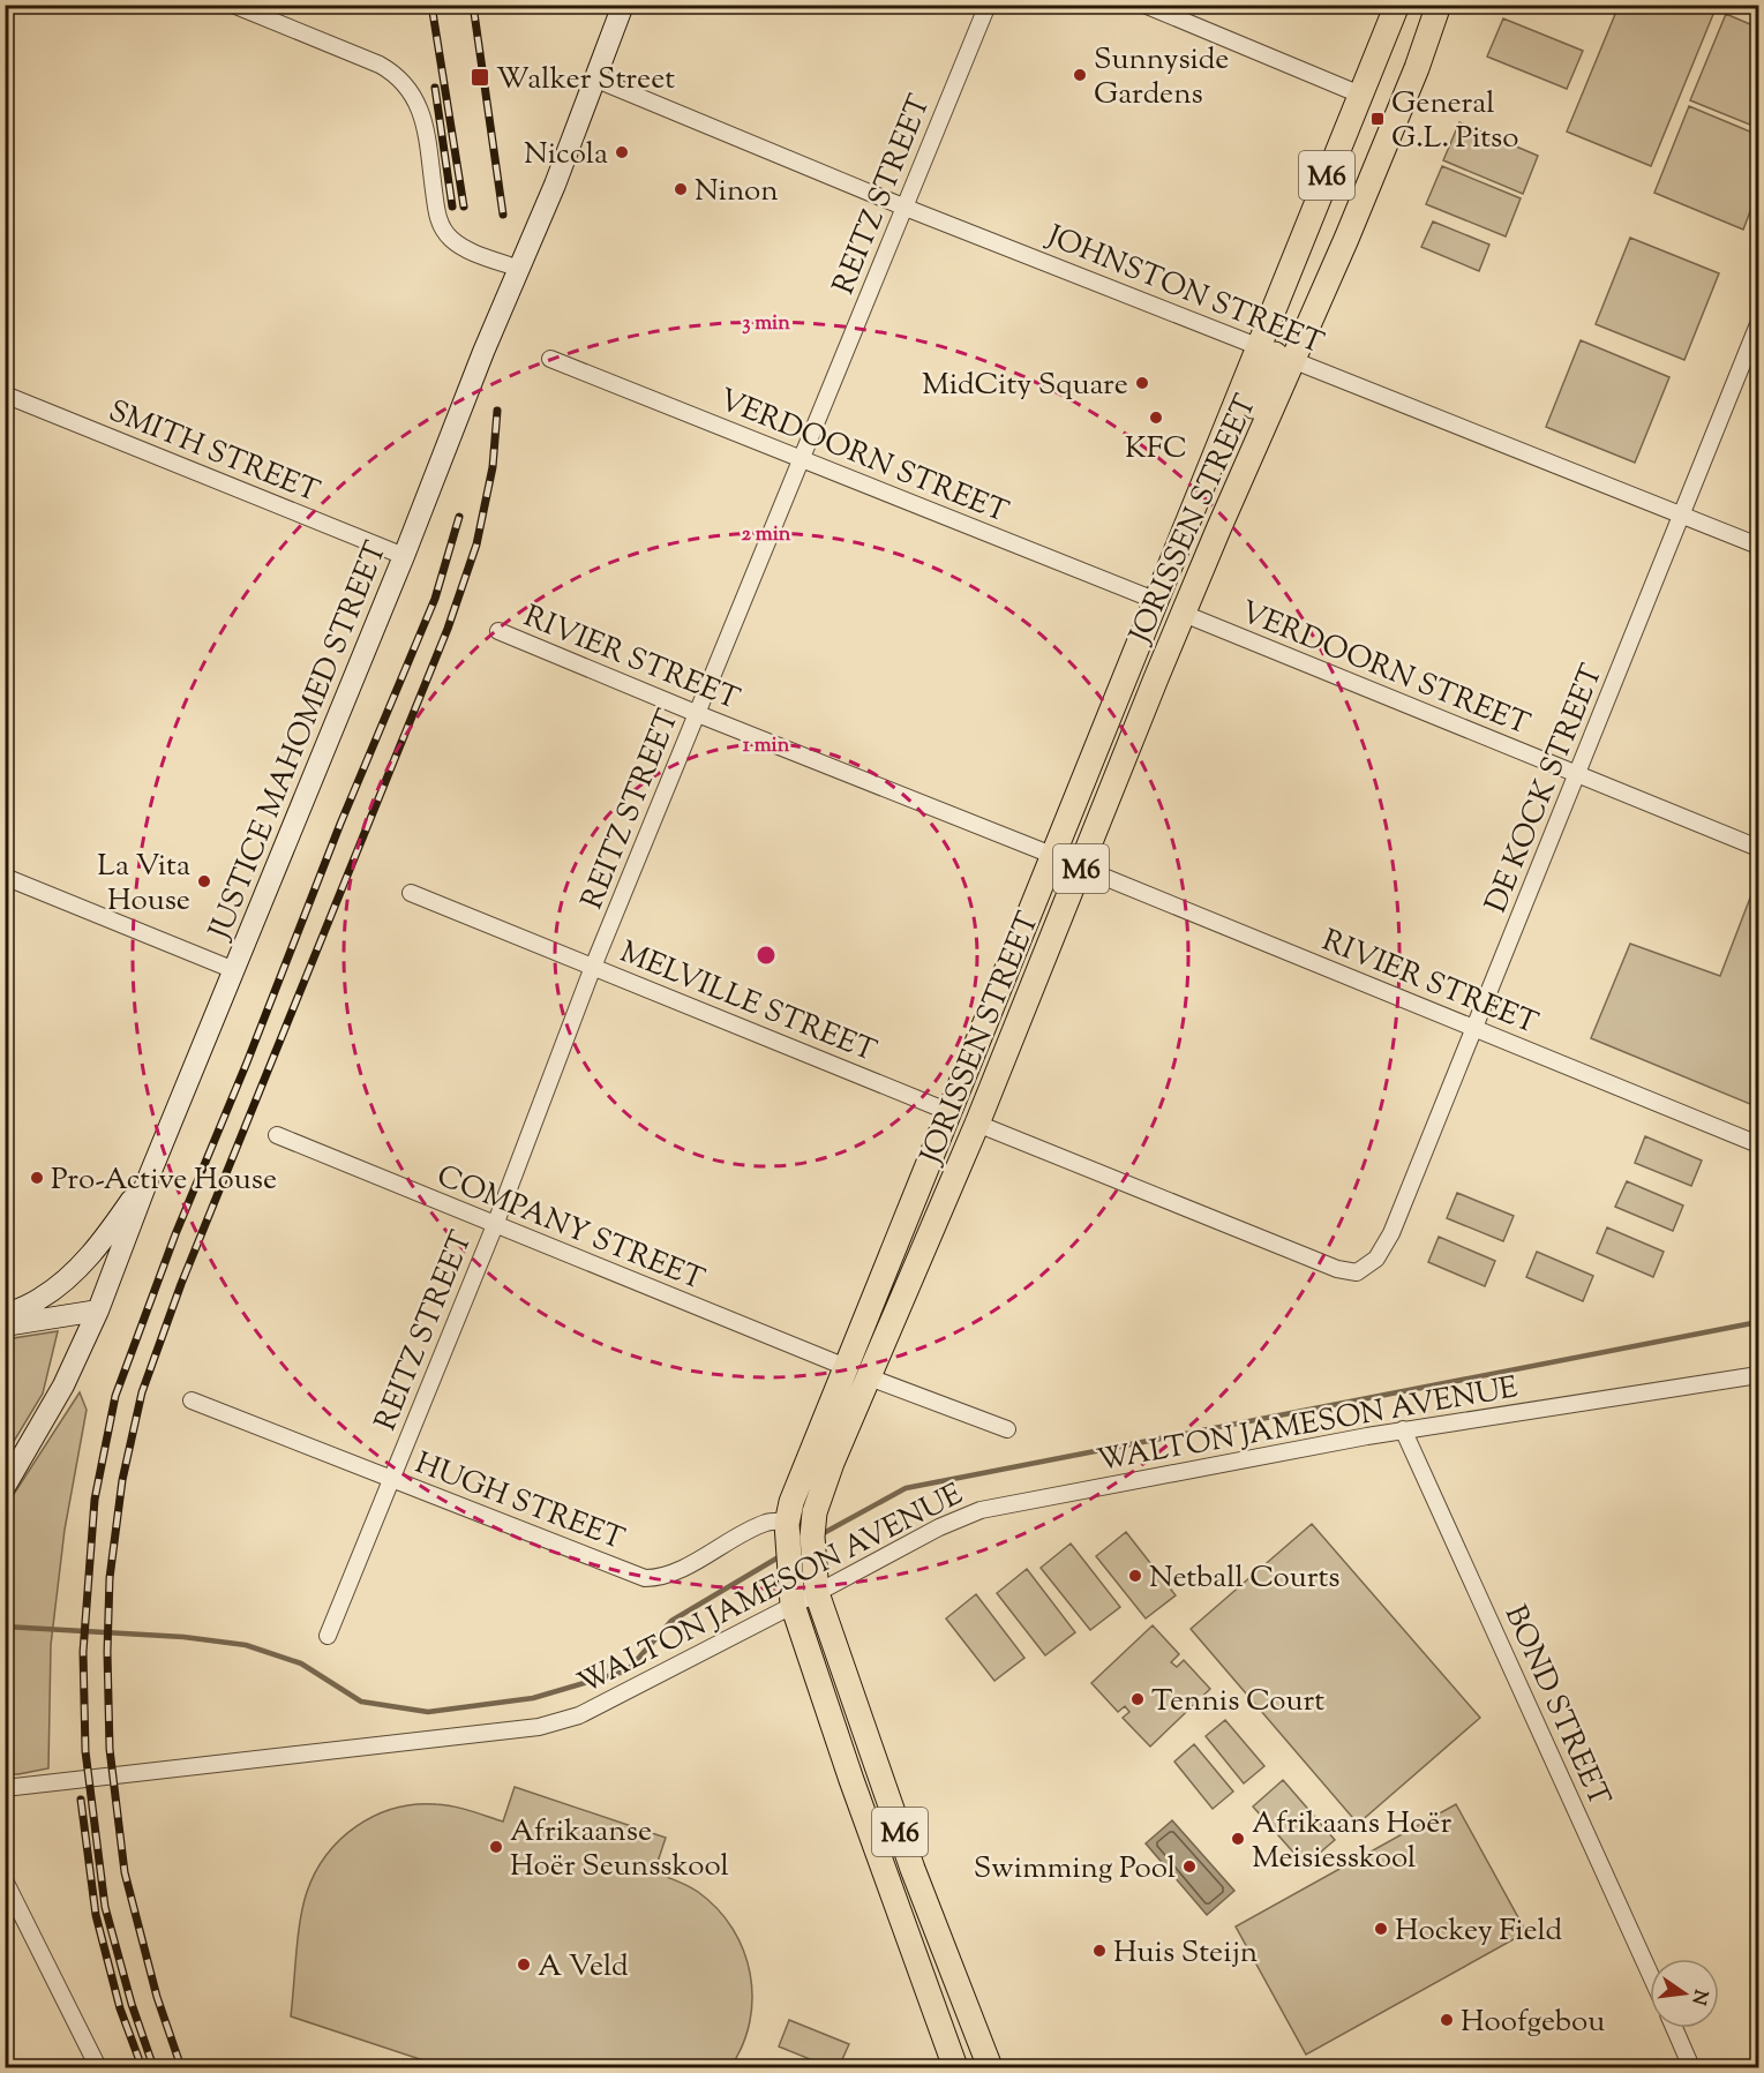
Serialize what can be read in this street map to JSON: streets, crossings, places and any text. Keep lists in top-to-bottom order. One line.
{"streets":{"main road":["M6","JORISSEN STREET","JUSTICE MAHOMED STREET"],"street":["REITZ STREET","JOHNSTON STREET","SMITH STREET","VERDOORN STREET","RIVIER STREET","DE KOCK STREET","MELVILLE STREET","COMPANY STREET","WALTON JAMESON AVENUE","HUGH STREET","BOND STREET"]},"crossings":[["REITZ STREET","JOHNSTON STREET"],["REITZ STREET","VERDOORN STREET"],["REITZ STREET","RIVIER STREET"],["REITZ STREET","MELVILLE STREET"],["REITZ STREET","COMPANY STREET"],["REITZ STREET","HUGH STREET"],["JOHNSTON STREET","JORISSEN STREET"],["JOHNSTON STREET","JUSTICE MAHOMED STREET"],["JOHNSTON STREET","DE KOCK STREET"],["SMITH STREET","JUSTICE MAHOMED STREET"],["VERDOORN STREET","JORISSEN STREET"],["VERDOORN STREET","DE KOCK STREET"],["JORISSEN STREET","RIVIER STREET"],["JORISSEN STREET","DE KOCK STREET"],["JORISSEN STREET","MELVILLE STREET"],["JORISSEN STREET","COMPANY STREET"],["JORISSEN STREET","WALTON JAMESON AVENUE"],["JORISSEN STREET","HUGH STREET"],["RIVIER STREET","DE KOCK STREET"],["WALTON JAMESON AVENUE","BOND STREET"]],"places":{"other":["Sunnyside Gardens","Nicola","Ninon","MidCity Square","KFC","La Vita House","Pro-Active House","Netball Courts","Tennis Court","Afrikaans Hoër Meisiesskool","Afrikaanse Hoër Seunsskool","Swimming Pool","Hockey Field","Huis Steijn","A Veld","Hoofgebou"],"transit":["Walker Street","General G.L. Pitso"]},"north":"right","rings":["3 min","2 min","1 min"]}
